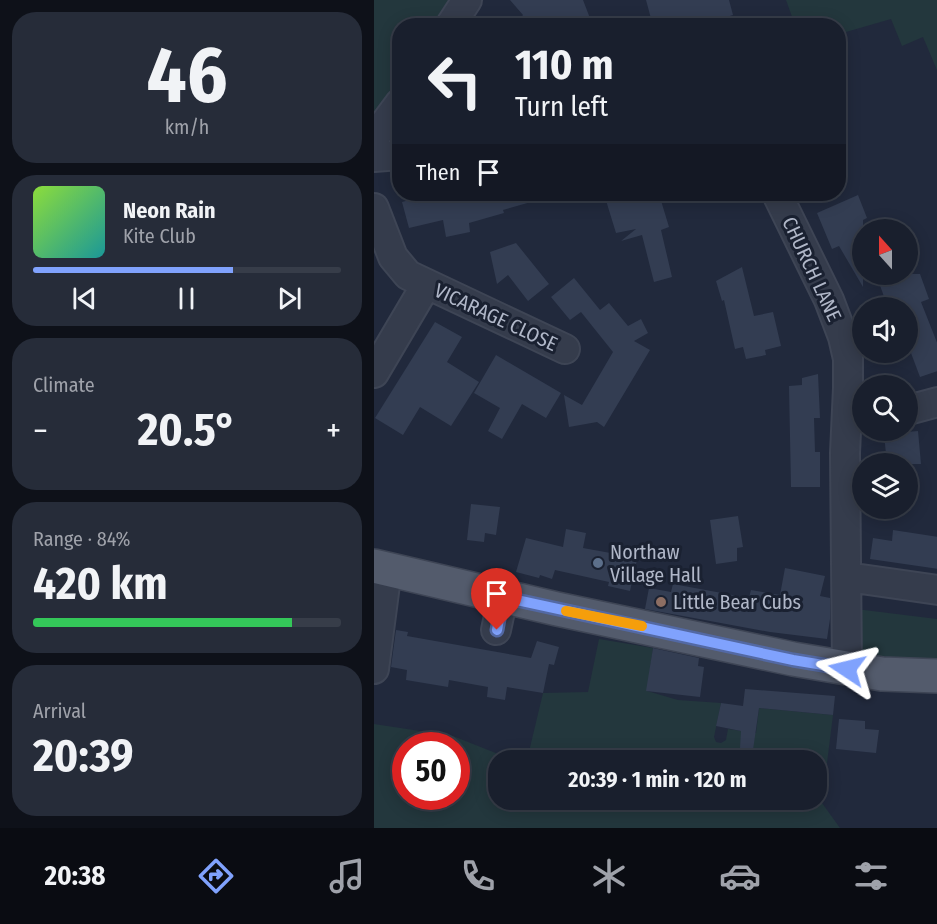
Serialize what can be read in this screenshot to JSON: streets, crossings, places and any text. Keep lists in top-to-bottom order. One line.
{"streets":{"street":["CHURCH LANE","VICARAGE CLOSE"]},"places":["Northaw Village Hall","Little Bear Cubs"],"north":"top","page":{"tile":[["46","km/h"],"Climate",["Range · 84%","420 km"],["Arrival","20:39"]],"turn":["110 m","Turn left"],"then":"Then","song":["Neon Rain","Kite Club"],"heat":["−","20.5°","+"],"limit":"50","trip":"20:39 · 1 min · 120 m","tabs":"20:38"}}
